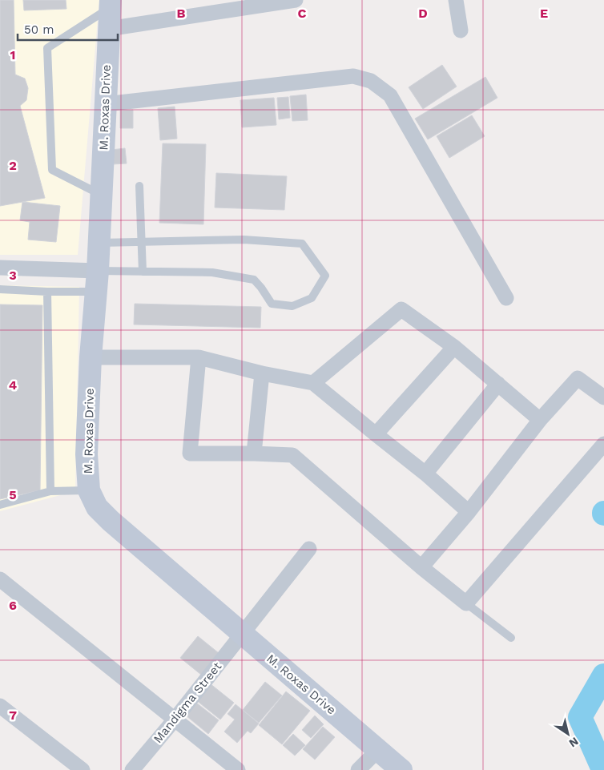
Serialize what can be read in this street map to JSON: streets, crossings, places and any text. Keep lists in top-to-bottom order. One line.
{"streets":{"main road":["M. Roxas Drive"],"street":["Mandigma Street"]},"crossings":[["M. Roxas Drive","Mandigma Street"]],"scale_bar":"50 m","north":"bottom right","grid":{"columns":["B","C","D","E"],"rows":["1","2","3","4","5","6","7"]}}
